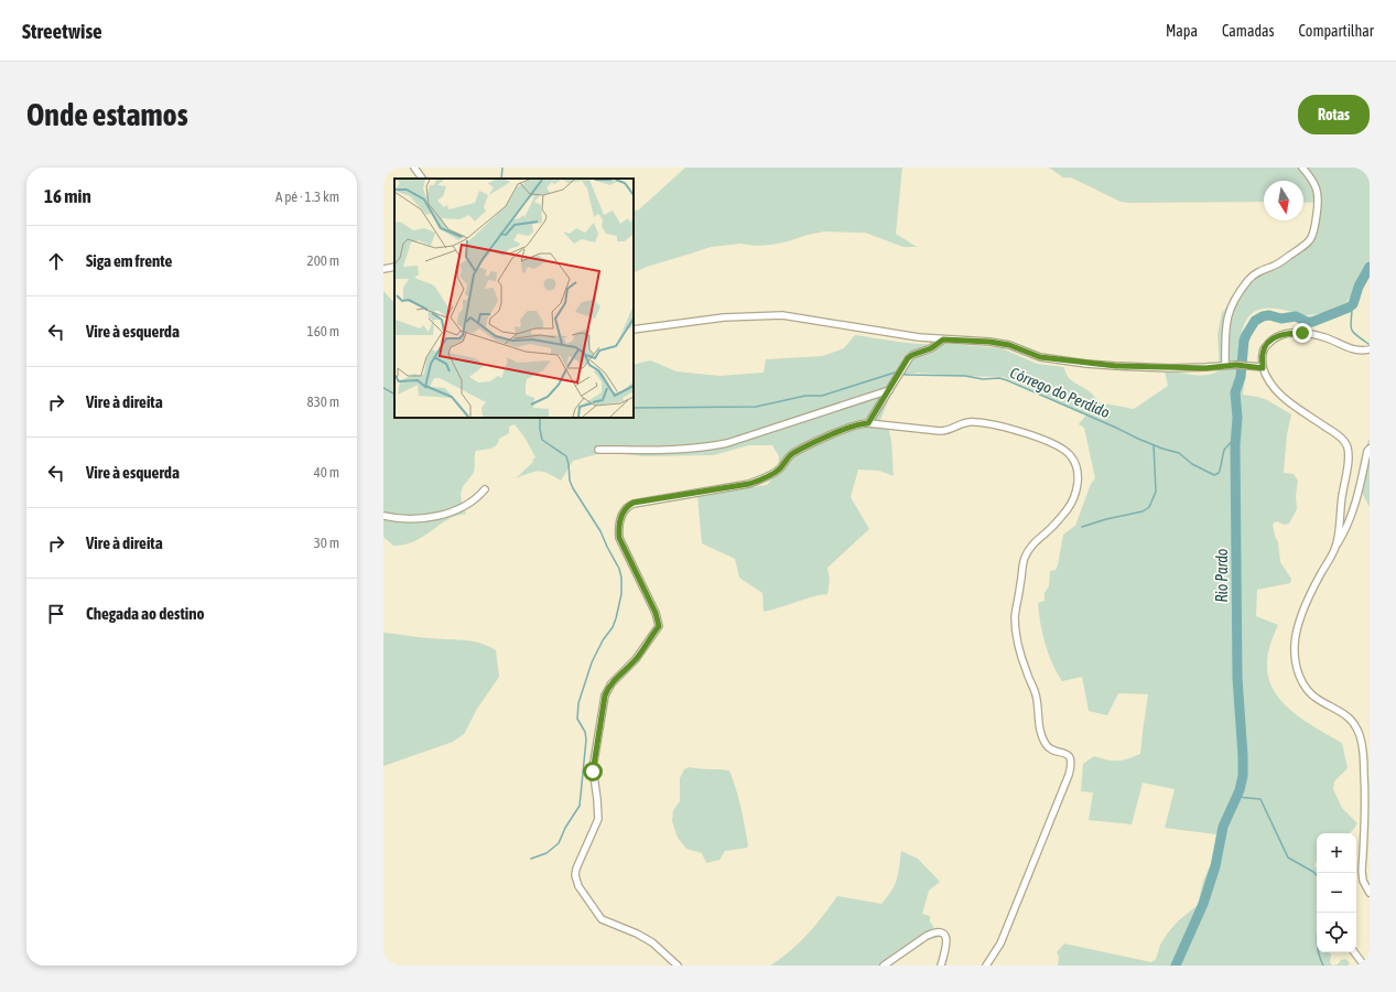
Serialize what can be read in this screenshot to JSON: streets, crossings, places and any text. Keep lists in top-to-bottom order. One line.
{"water":["Córrego do Perdido","Rio Pardo"],"north":"bottom","page":{"header":"Streetwise","nav":["Mapa","Camadas","Compartilhar"],"buttons":"Rotas","title":"Onde estamos","heading":["16 min","A pé · 1.3 km"],"list":[["Siga em frente","200 m"],["Vire à esquerda","160 m"],["Vire à direita","830 m"],["Vire à esquerda","40 m"],["Vire à direita","30 m"],"Chegada ao destino"],"map_buttons":["+","−"]}}
